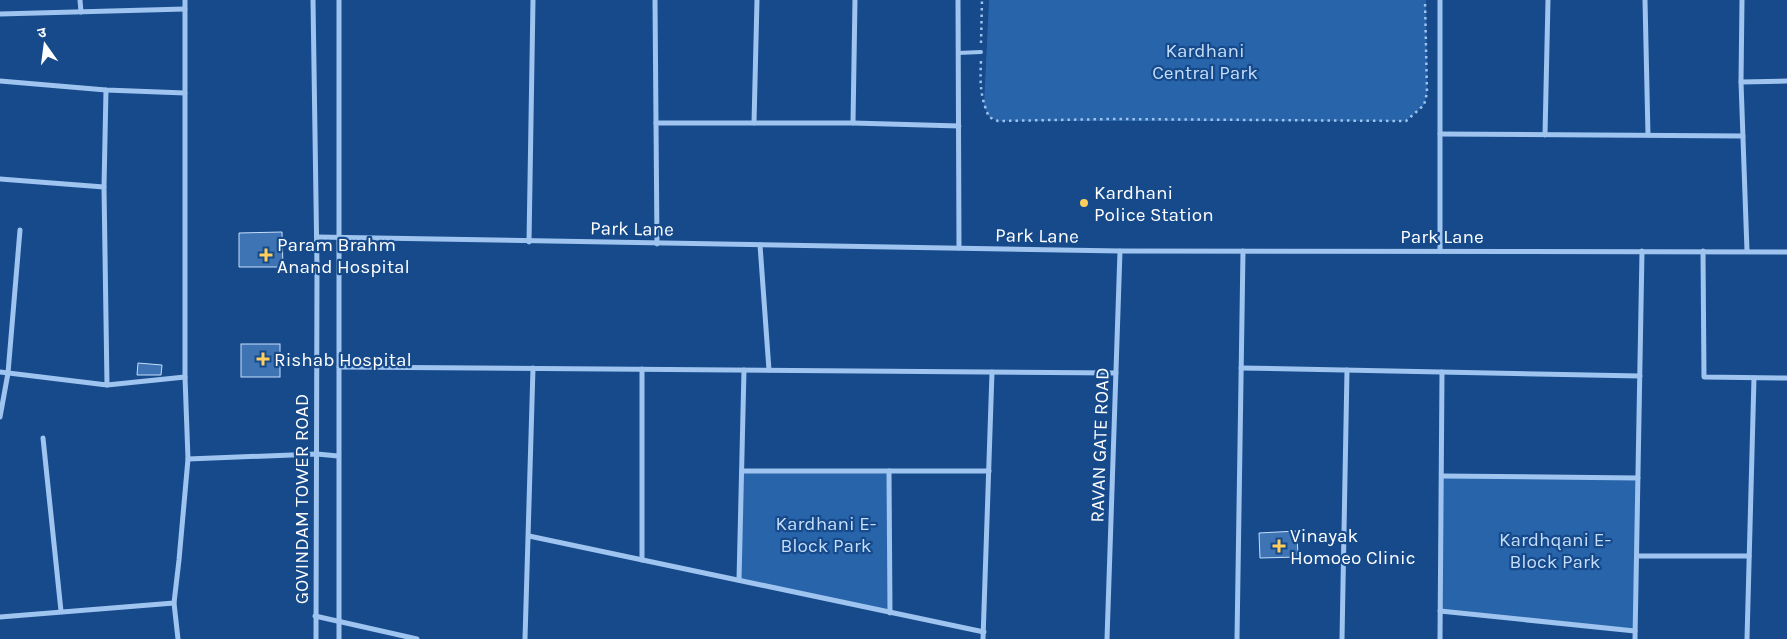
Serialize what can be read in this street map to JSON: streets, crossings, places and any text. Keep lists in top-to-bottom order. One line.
{"streets":{"street":["Park Lane","RAVAN GATE ROAD","GOVINDAM TOWER ROAD"]},"crossings":[["Park Lane","RAVAN GATE ROAD"],["Park Lane","GOVINDAM TOWER ROAD"]],"parks":["Kardhani Central Park","Kardhani E- Block Park","Kardhqani E- Block Park"],"places":{"other":["Kardhani Police Station"],"health":["Param Brahm Anand Hospital","Rishab Hospital","Vinayak Homoeo Clinic"]},"north":"top"}
